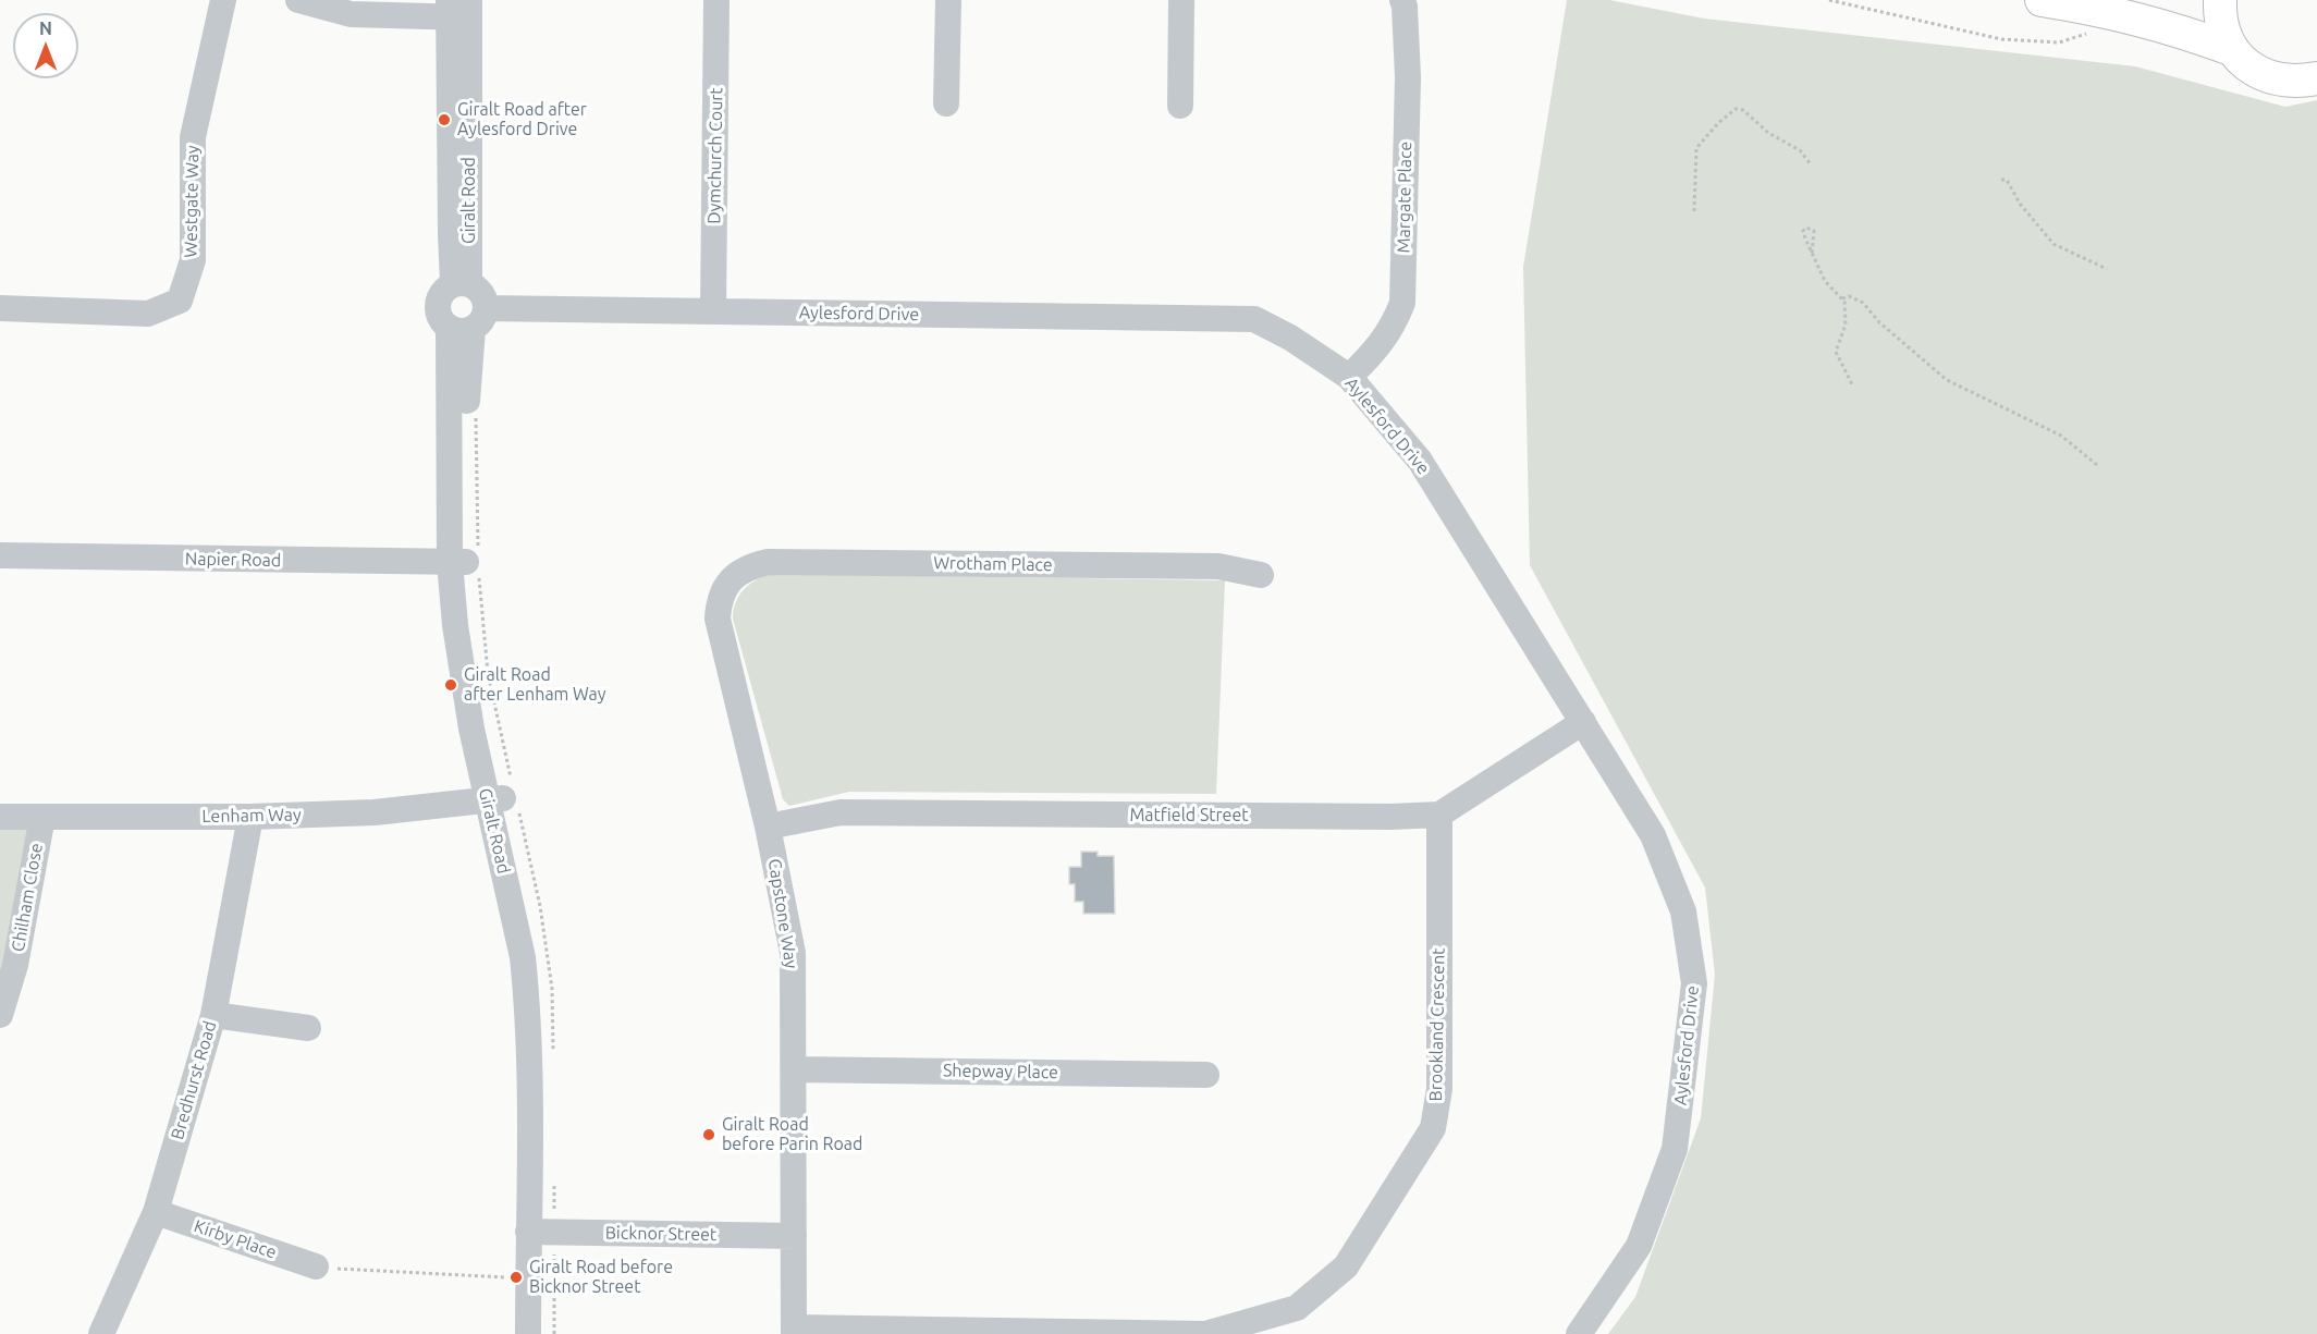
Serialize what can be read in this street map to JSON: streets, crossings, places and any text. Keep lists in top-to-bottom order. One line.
{"streets":{"street":["Dymchurch Court","Margate Place","Giralt Road","Westgate Way","Aylesford Drive","Napier Road","Wrotham Place","Lenham Way","Matfield Street","Chilham Close","Capstone Way","Brookland Crescent","Shepway Place","Bredhurst Road","Bicknor Street","Kirby Place"]},"crossings":[["Dymchurch Court","Aylesford Drive"],["Margate Place","Aylesford Drive"],["Giralt Road","Aylesford Drive"],["Giralt Road","Napier Road"],["Giralt Road","Lenham Way"],["Giralt Road","Bicknor Street"],["Wrotham Place","Capstone Way"],["Lenham Way","Chilham Close"],["Lenham Way","Bredhurst Road"],["Matfield Street","Capstone Way"],["Matfield Street","Brookland Crescent"],["Capstone Way","Brookland Crescent"],["Capstone Way","Shepway Place"],["Capstone Way","Bicknor Street"],["Bredhurst Road","Kirby Place"]],"places":["Giralt Road after Aylesford Drive","Giralt Road after Lenham Way","Giralt Road before Parin Road","Giralt Road before Bicknor Street"],"north":"top"}
